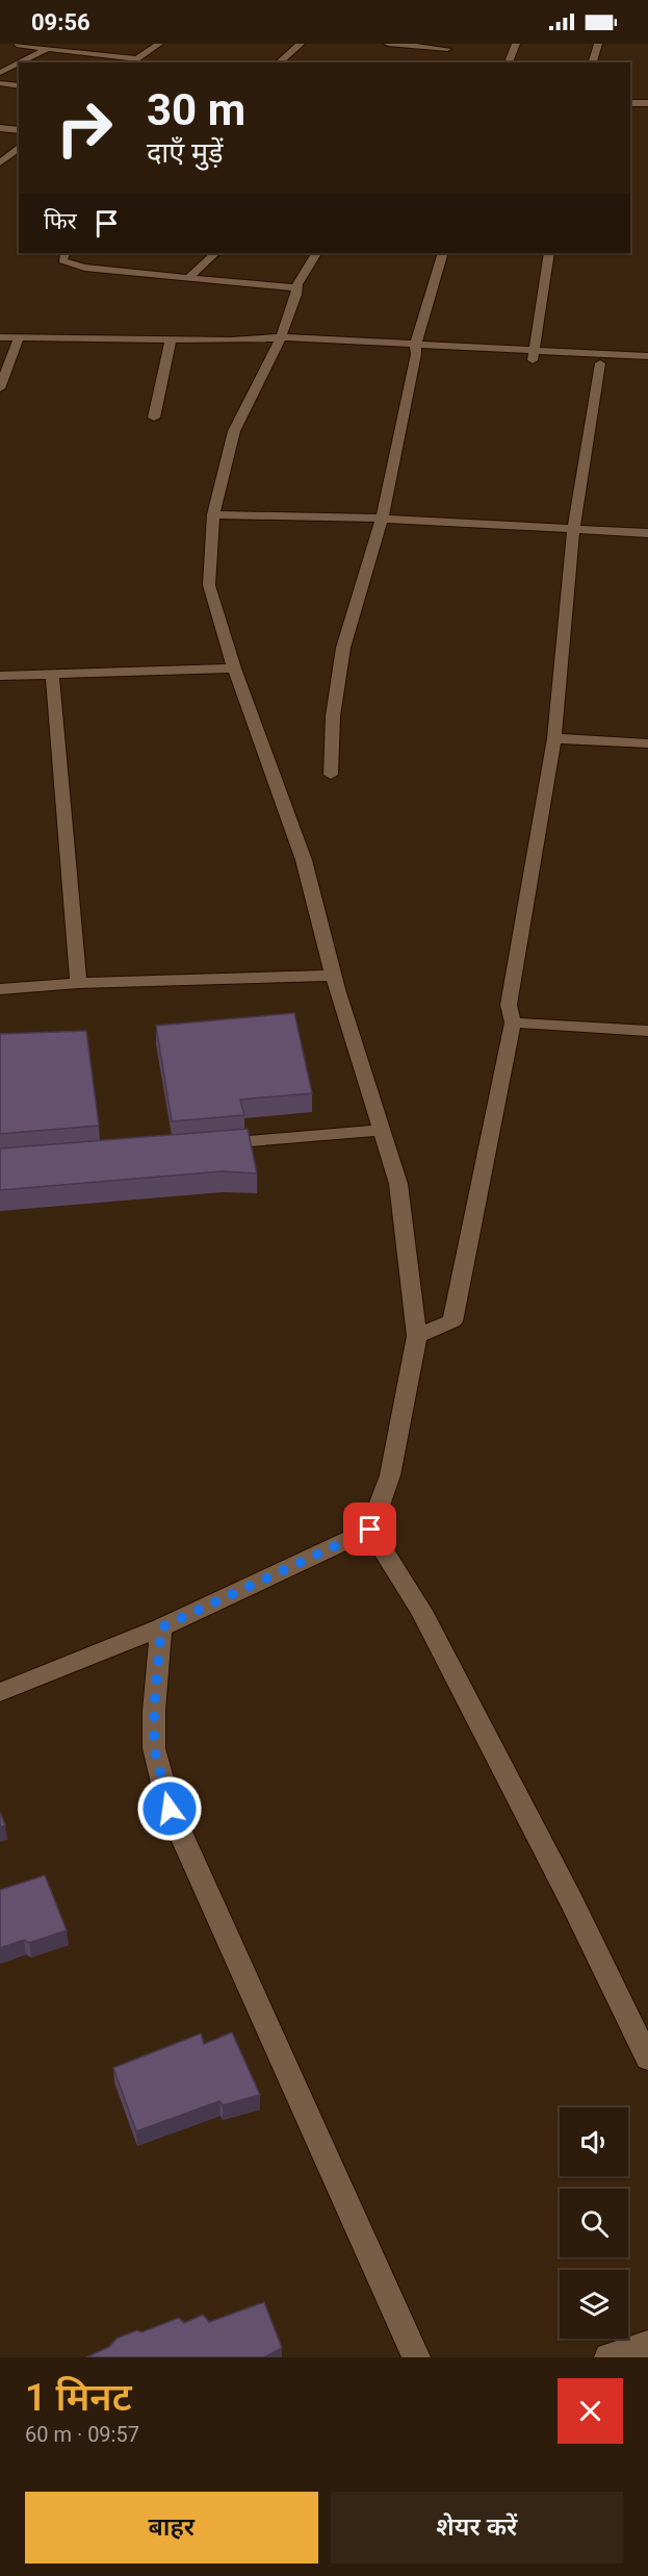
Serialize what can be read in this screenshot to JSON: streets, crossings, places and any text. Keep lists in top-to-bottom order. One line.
{"page":{"status":"09:56","turn":["30 m","दाएँ मुड़ें"],"then":"फिर","heading":["1 मिनट","60 m · 09:57"],"buttons":["बाहर","शेयर करें"]}}
